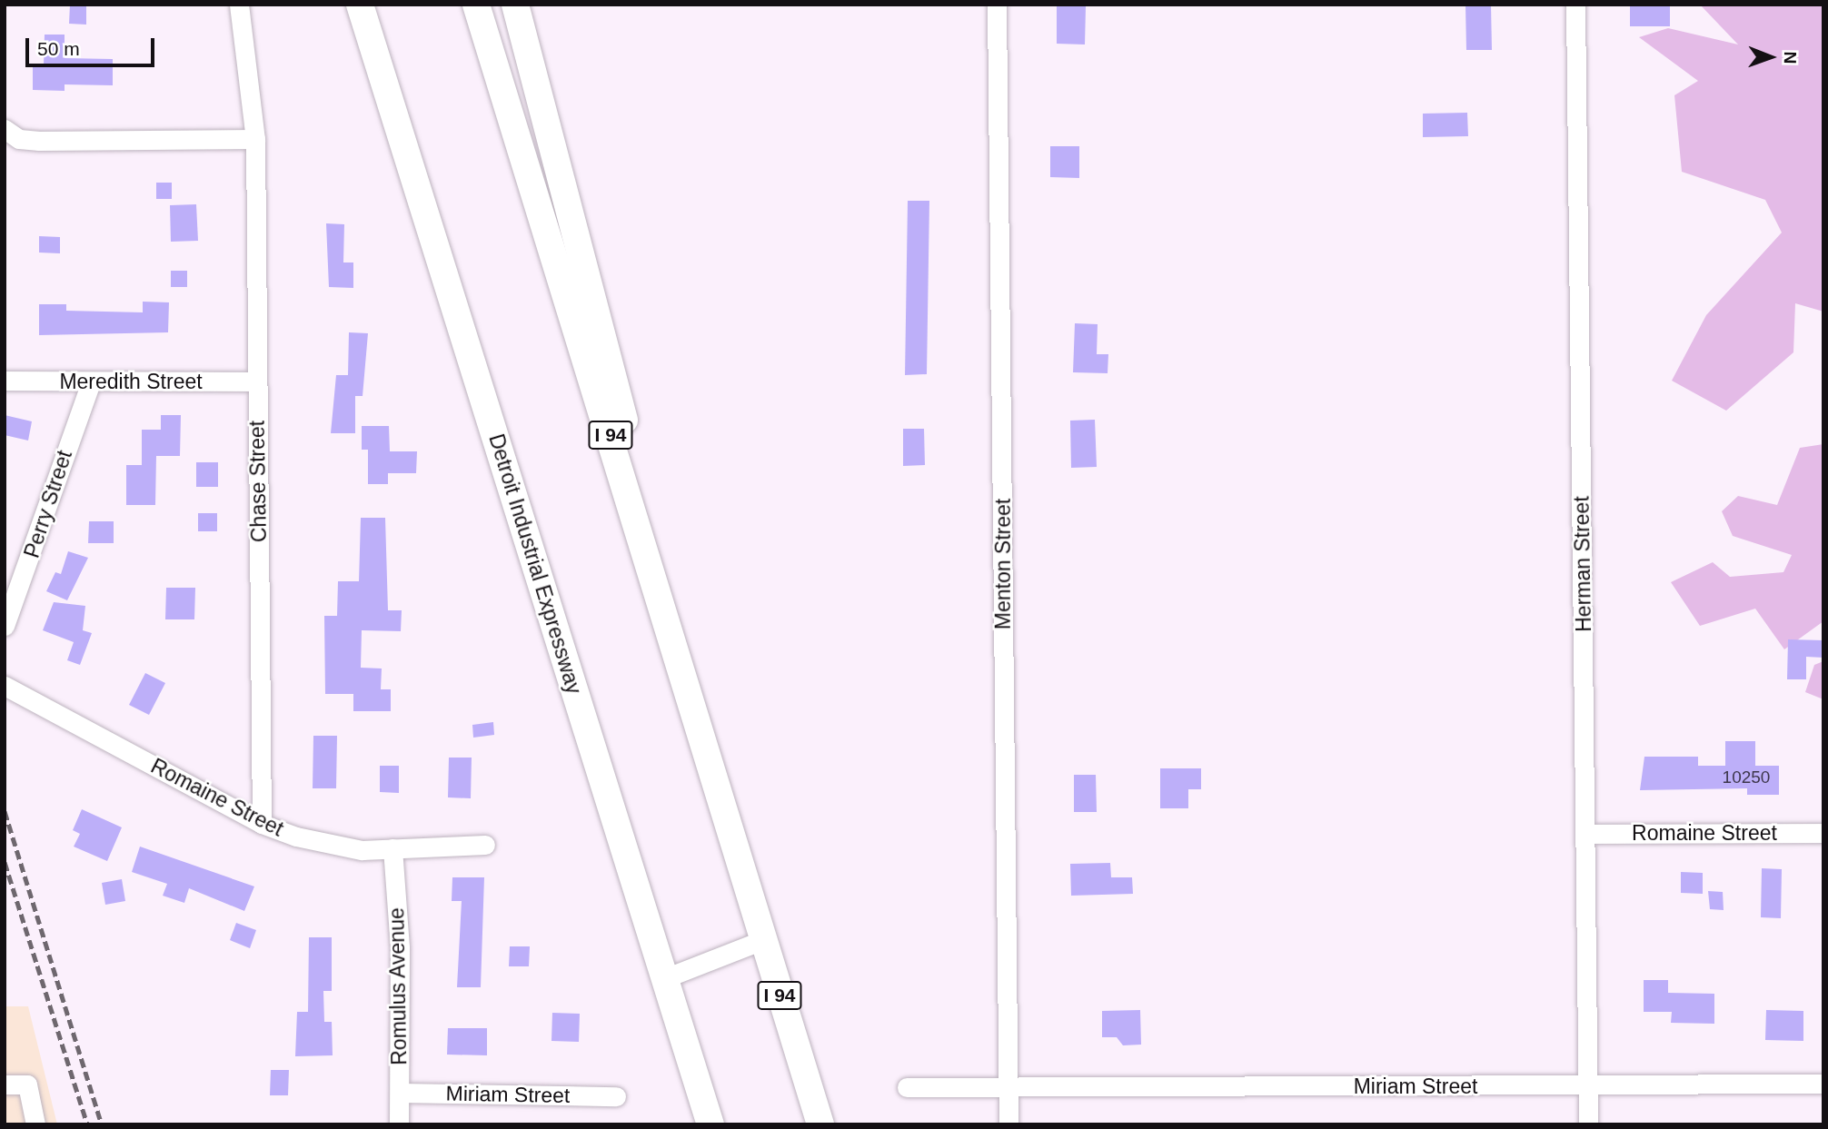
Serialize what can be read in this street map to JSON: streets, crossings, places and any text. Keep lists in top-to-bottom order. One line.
{"streets":{"highway":["I 94","Detroit Industrial Expressway"],"street":["Meredith Street","Chase Street","Perry Street","Menton Street","Herman Street","Romaine Street","Romulus Avenue","Miriam Street"]},"crossings":[["Meredith Street","Chase Street"],["Meredith Street","Perry Street"],["Chase Street","Romaine Street"],["Menton Street","Miriam Street"],["Herman Street","Romaine Street"],["Herman Street","Miriam Street"],["Romaine Street","Romulus Avenue"],["Romulus Avenue","Miriam Street"]],"house_numbers":["10250"],"scale_bar":"50 m","north":"right"}
